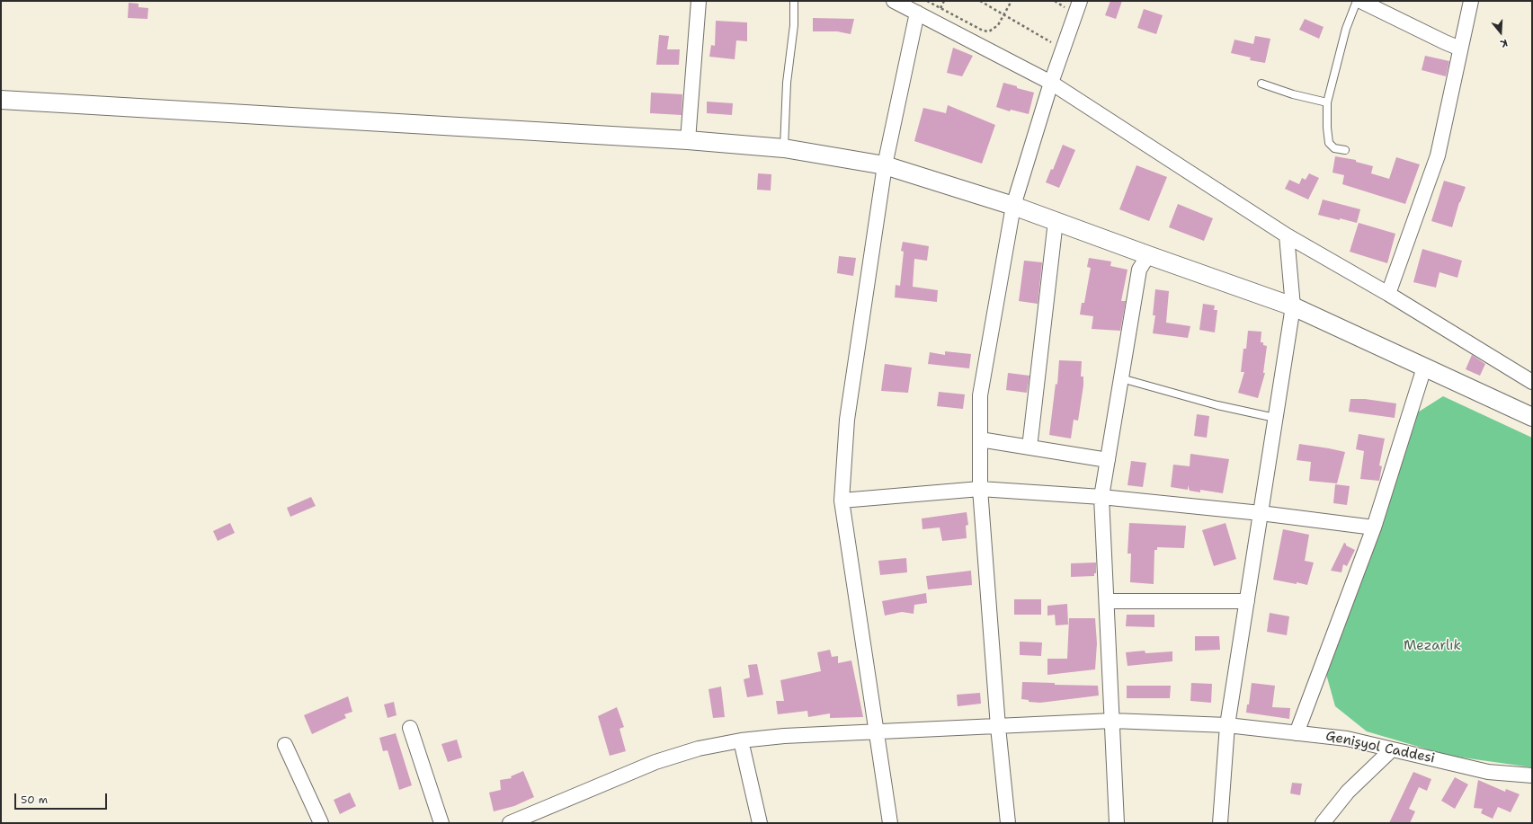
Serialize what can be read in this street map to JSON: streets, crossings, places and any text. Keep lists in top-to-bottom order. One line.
{"streets":{"street":["Genişyol Caddesi"]},"parks":["Mezarlık"],"scale_bar":"50 m","north":"bottom"}
